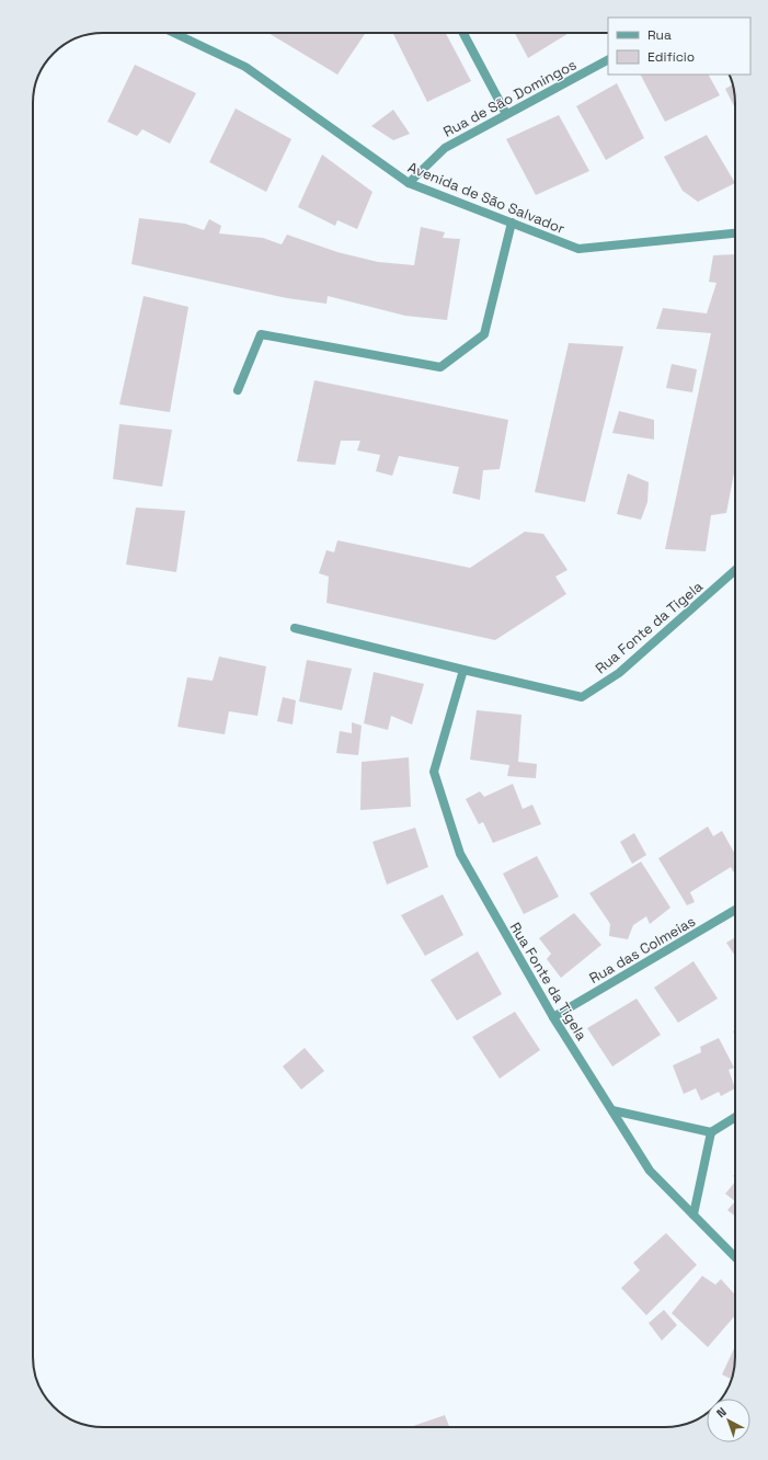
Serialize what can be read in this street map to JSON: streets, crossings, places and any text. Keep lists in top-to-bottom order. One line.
{"streets":{"street":["Rua de São Domingos","Avenida de São Salvador","Rua Fonte da Tigela","Rua das Colmeias"]},"crossings":[["Rua de São Domingos","Avenida de São Salvador"],["Rua Fonte da Tigela","Rua das Colmeias"]],"legend":["Rua","Edifício"],"north":"top left"}
